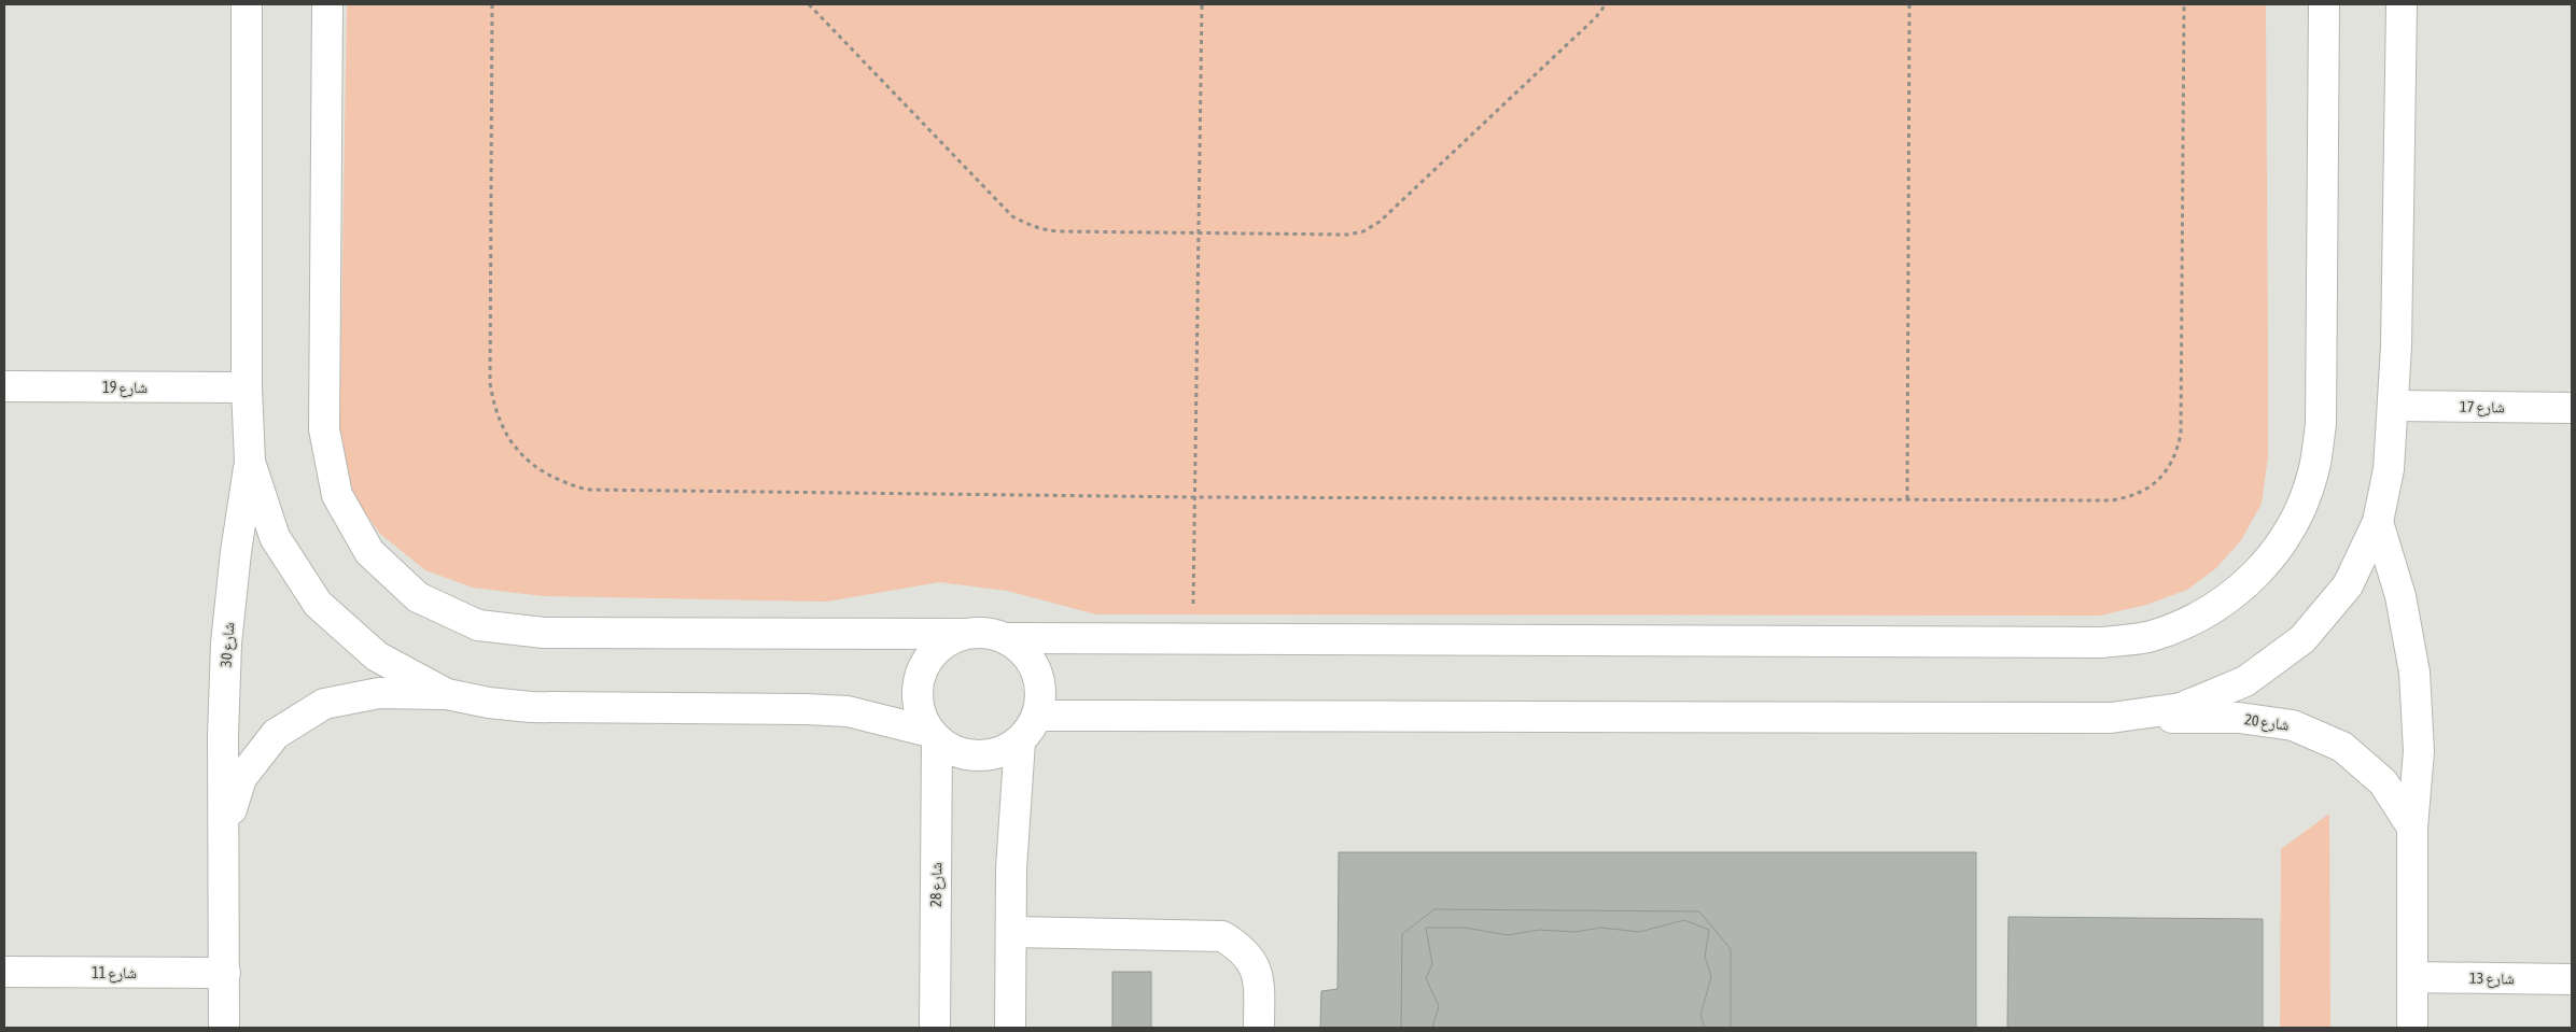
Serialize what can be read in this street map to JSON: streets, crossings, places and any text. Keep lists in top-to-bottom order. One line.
{"streets":{"street":["شارع 19","شارع 17","شارع 30","شارع 20","شارع 28","شارع 11","شارع 13"]},"crossings":[["شارع 30","شارع 11"]]}
